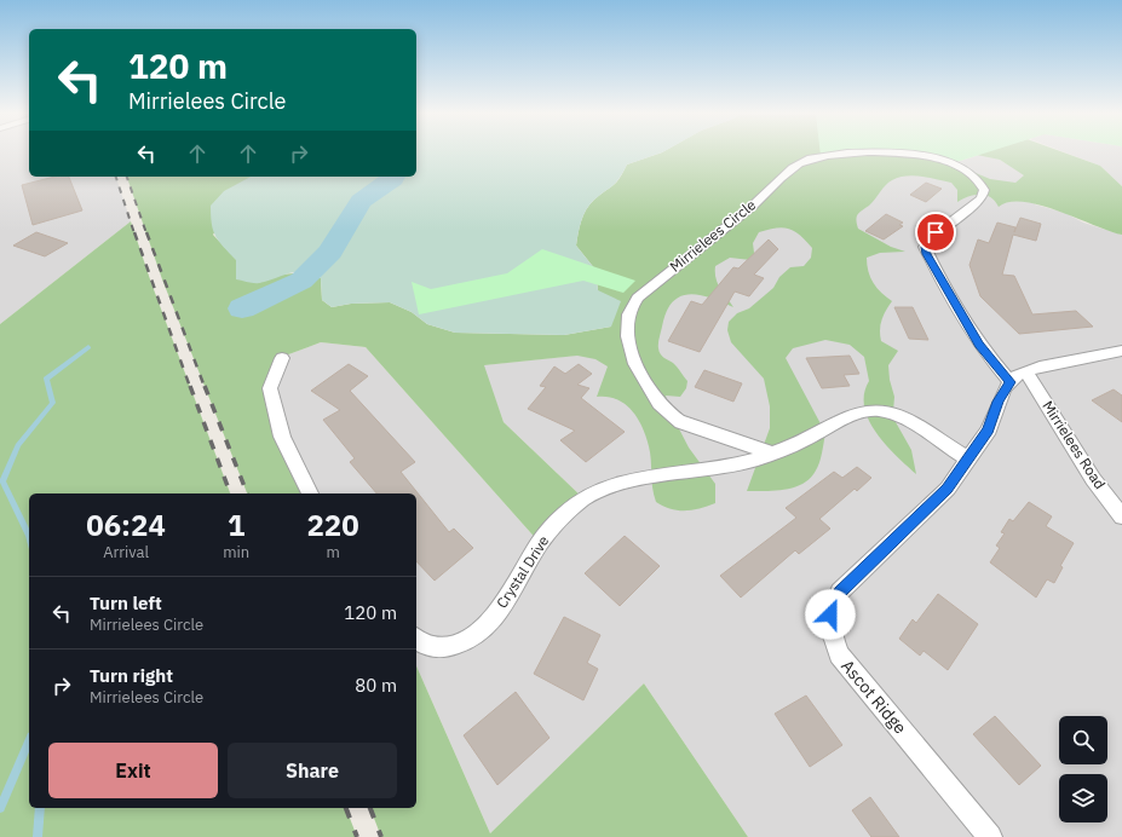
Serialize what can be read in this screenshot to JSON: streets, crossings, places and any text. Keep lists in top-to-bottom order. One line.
{"streets":{"street":["Mirrielees Circle","Mirrielees Road","Crystal Drive","Ascot Ridge"]},"crossings":[["Mirrielees Circle","Crystal Drive"],["Mirrielees Circle","Ascot Ridge"],["Mirrielees Road","Ascot Ridge"]],"page":{"turn":["120 m","Mirrielees Circle"],"eta":["06:24","Arrival","1","min","220","m"],"list":[{"name":"Turn left","note":"Mirrielees Circle","value":"120 m"},{"name":"Turn right","note":"Mirrielees Circle","value":"80 m"}],"buttons":["Exit","Share"]}}
